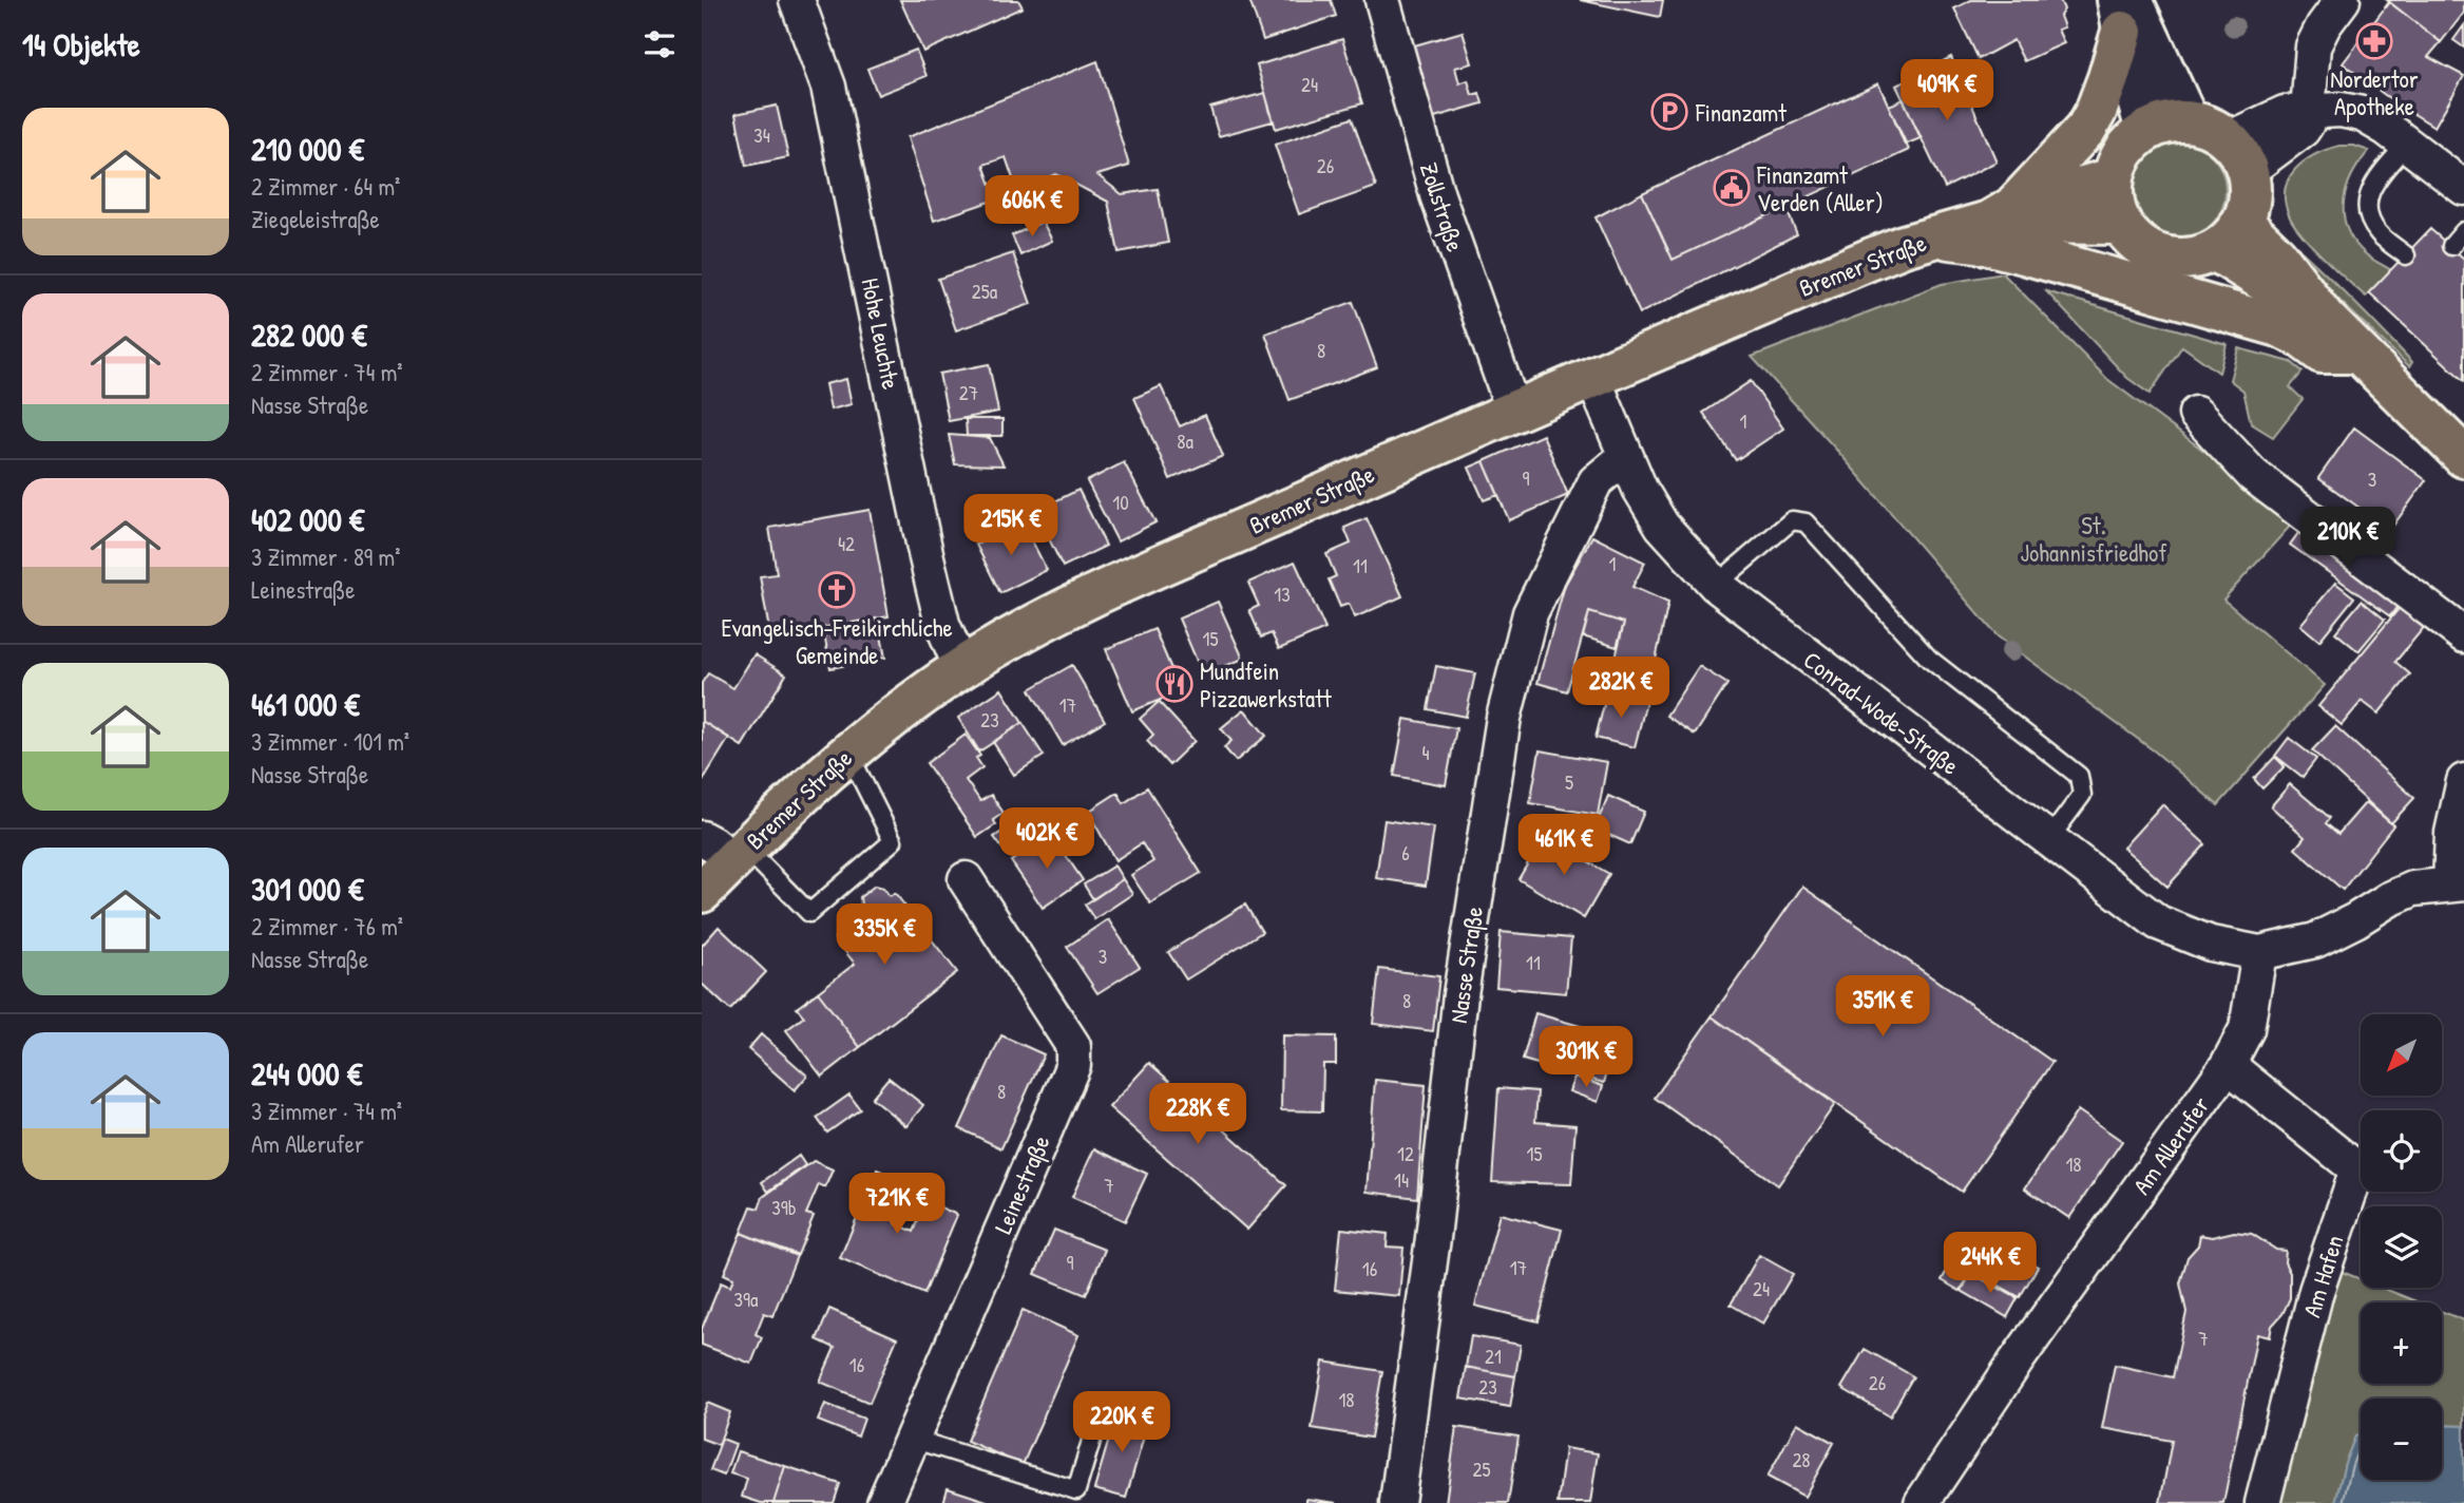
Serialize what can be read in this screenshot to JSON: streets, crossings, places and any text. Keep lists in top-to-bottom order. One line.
{"streets":{"main road":["Bremer Straße"],"street":["Zollstraße","Hohe Leuchte","Conrad-Wode-Straße","Nasse Straße","Am Allerufer","Leinestraße","Am Hafen"]},"crossings":[["Zollstraße","Bremer Straße"],["Bremer Straße","Hohe Leuchte"],["Bremer Straße","Conrad-Wode-Straße"],["Conrad-Wode-Straße","Nasse Straße"],["Conrad-Wode-Straße","Am Allerufer"],["Am Allerufer","Am Hafen"]],"parks":["St. Johannisfriedhof"],"places":{"pharmacy":["Nordertor Apotheke"],"parking":["Finanzamt"],"public building":["Finanzamt Verden (Aller)"],"church":["Evangelisch-Freikirchliche Gemeinde"],"restaurant":["Mundfein Pizzawerkstatt"]},"house_numbers":["24","34","26","25a","8","27","1","8a","9","3","10","42","1","11","13","15","17","23","4","5","6","3","11","8","8","12","15","18","14","7","39b","9","17","16","24","39a","7","21","16","26","23","18","28","25"],"north":"bottom left","page":{"heading":"14 Objekte","price":["409K €","606K €","215K €","210K €","282K €","402K €","461K €","335K €","351K €","301K €","228K €","721K €","244K €","220K €"],"list":[{"name":"210 000 €","note":"2 Zimmer · 64 m² · Ziegeleistraße"},{"name":"282 000 €","note":"2 Zimmer · 74 m² · Nasse Straße"},{"name":"402 000 €","note":"3 Zimmer · 89 m² · Leinestraße"},{"name":"461 000 €","note":"3 Zimmer · 101 m² · Nasse Straße"},{"name":"301 000 €","note":"2 Zimmer · 76 m² · Nasse Straße"},{"name":"244 000 €","note":"3 Zimmer · 74 m² · Am Allerufer"}],"map_buttons":["+","−"]}}
